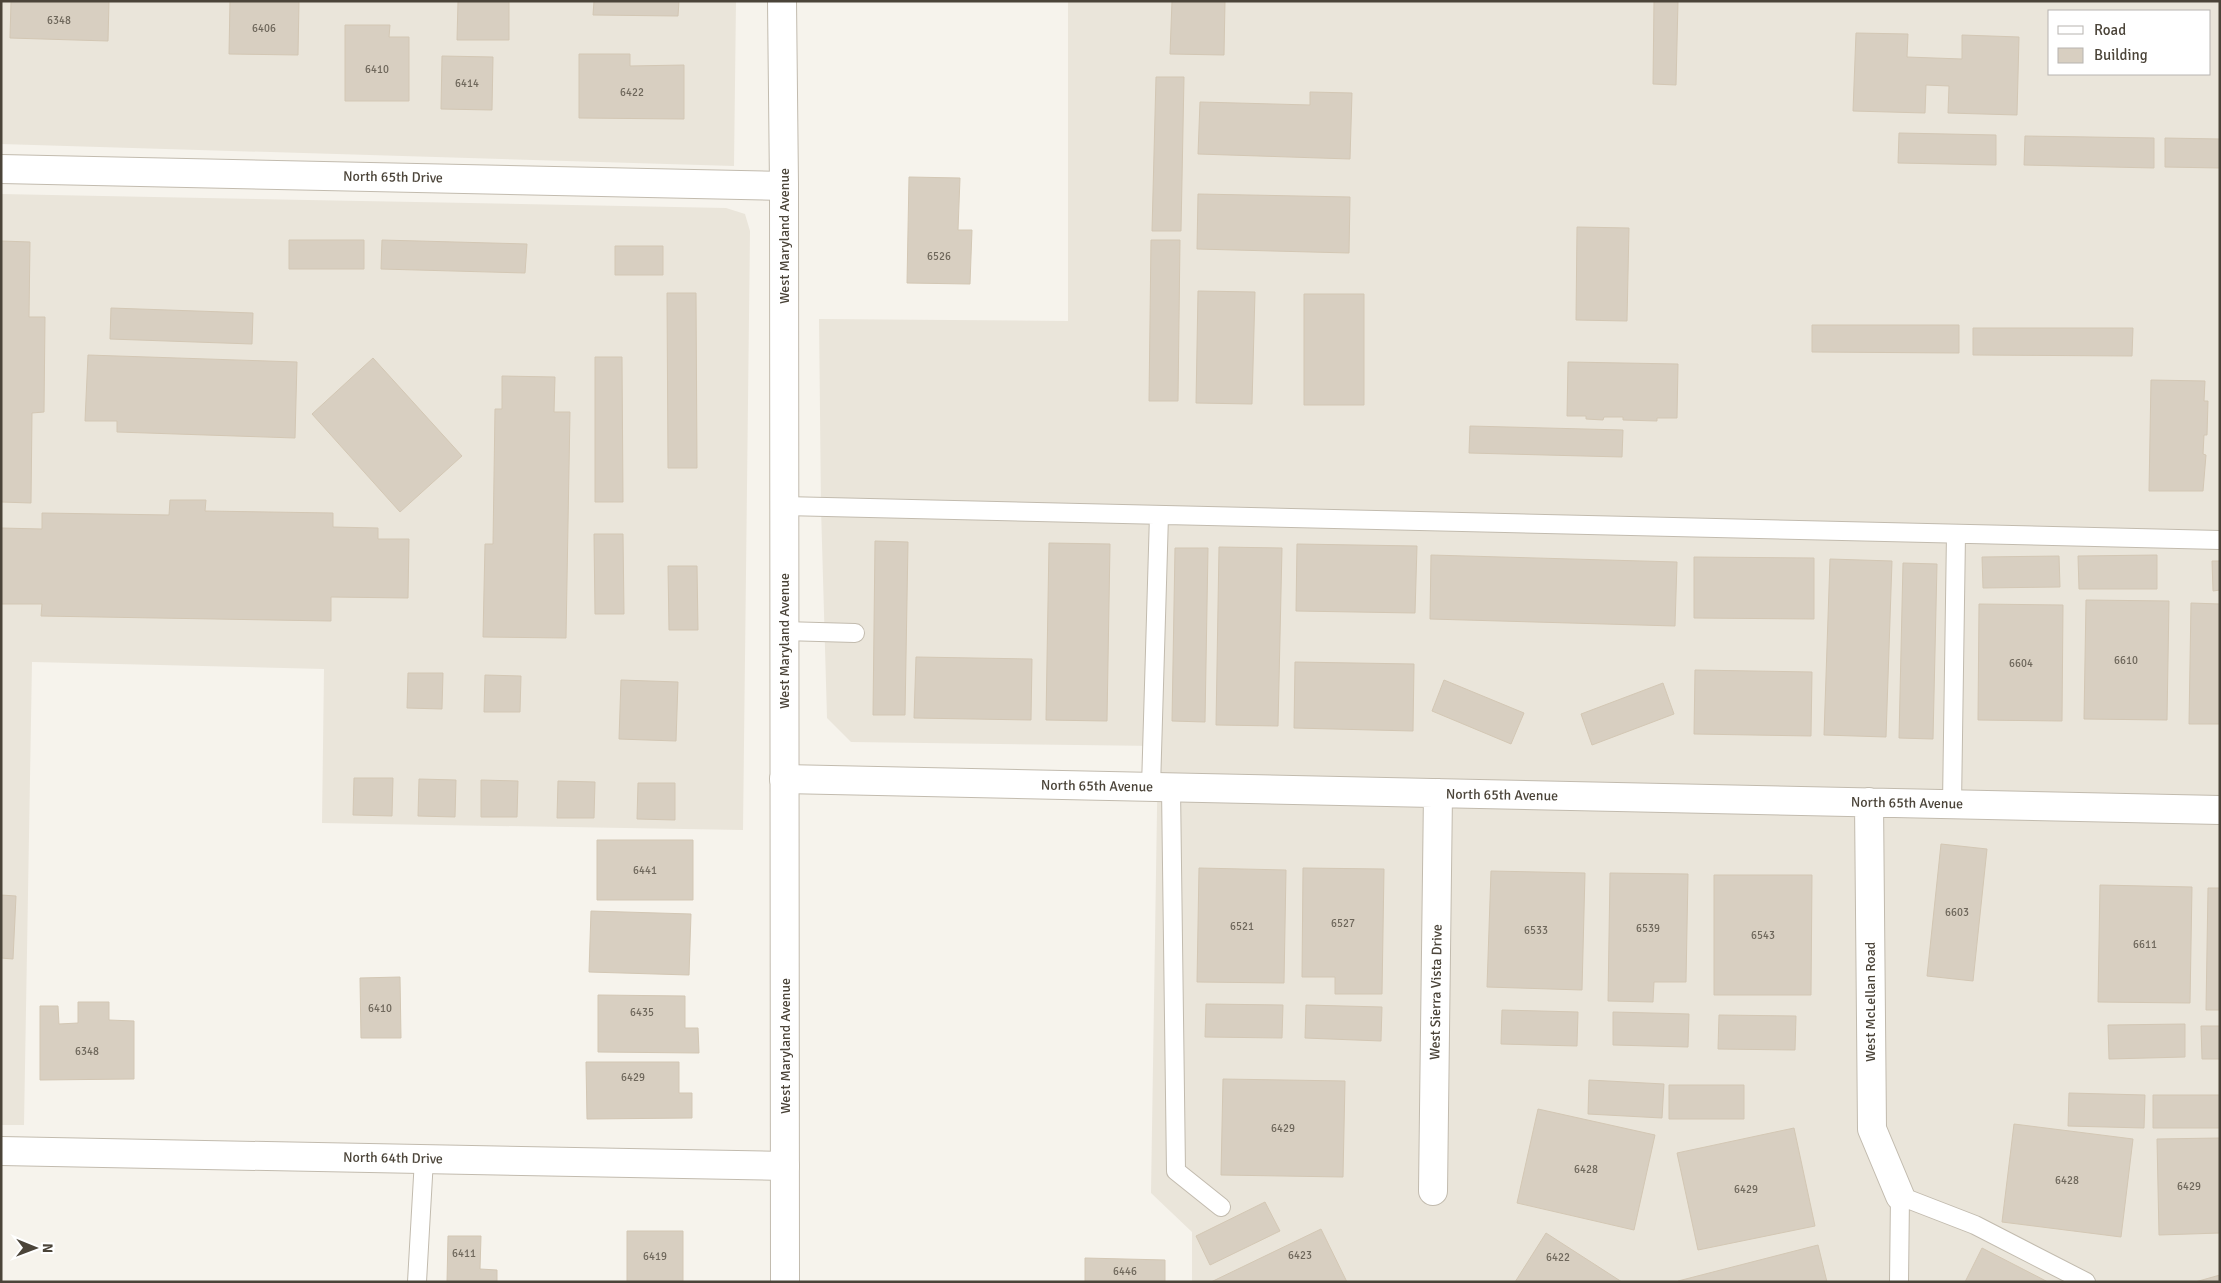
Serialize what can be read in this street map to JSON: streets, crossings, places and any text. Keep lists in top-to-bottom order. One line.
{"streets":{"street":["North 65th Drive","West Maryland Avenue","North 65th Avenue","West Sierra Vista Drive","West McLellan Road","North 64th Drive"]},"crossings":[["North 65th Drive","West Maryland Avenue"],["West Maryland Avenue","North 65th Avenue"],["West Maryland Avenue","North 64th Drive"],["North 65th Avenue","West Sierra Vista Drive"],["North 65th Avenue","West McLellan Road"]],"house_numbers":["6348","6406","6410","6414","6422","6526","6610","6604","6441","6603","6527","6521","6539","6533","6543","6611","6410","6435","6348","6429","6429","6428","6428","6429","6429","6411","6423","6419","6422","6446"],"legend":["Road","Building"],"north":"right"}
